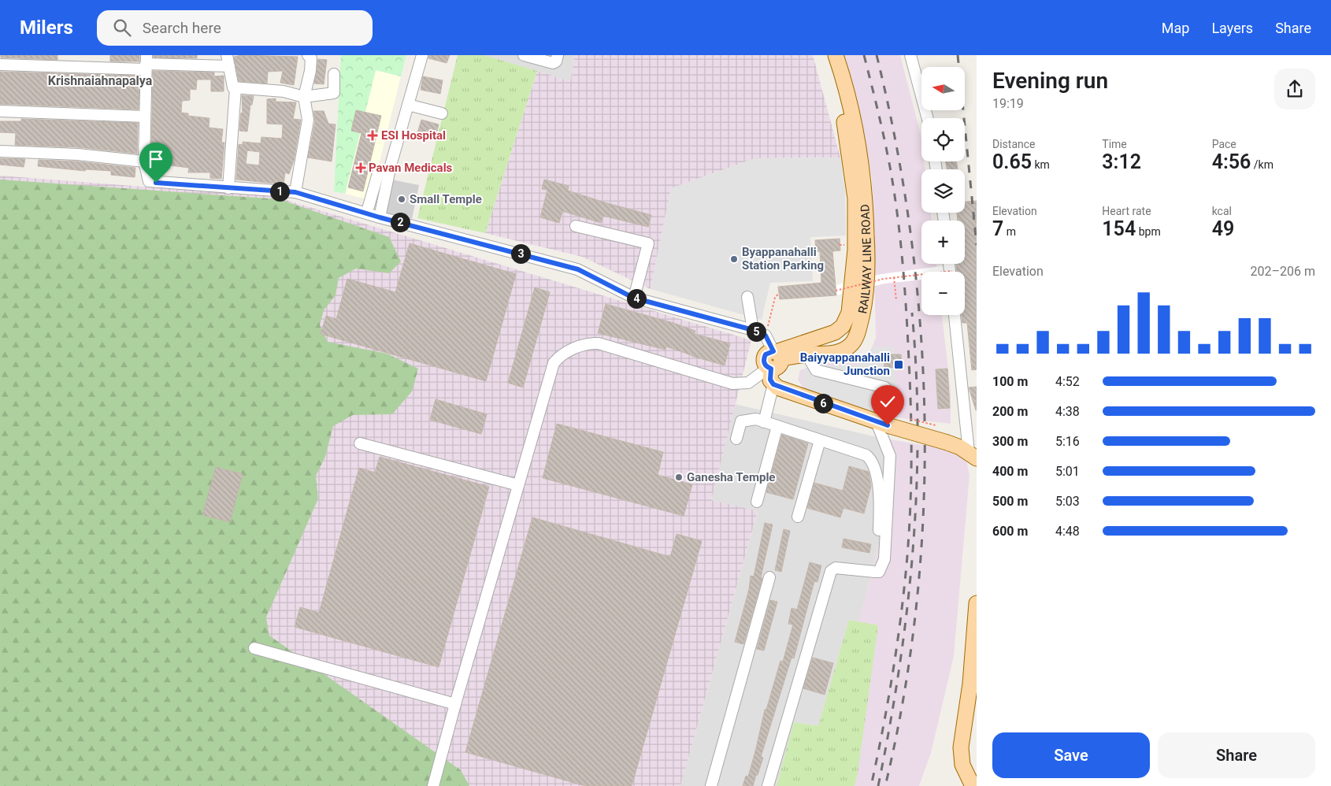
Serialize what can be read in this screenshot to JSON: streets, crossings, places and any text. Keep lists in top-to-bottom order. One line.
{"streets":{"main road":["RAILWAY LINE ROAD"]},"districts":["Krishnaiahnapalya"],"places":{"health":["ESI Hospital","Pavan Medicals"],"other":["Small Temple","Byappanahalli Station Parking","Ganesha Temple"],"transit":["Baiyyappanahalli Junction"]},"north":"left","page":{"header":"Milers","search":"Search here","nav":["Map","Layers","Share"],"heading":["Evening run","19:19"],"map_buttons":["+","−"],"stats":[["Distance","0.65 km"],["Time","3:12"],["Pace","4:56 /km"],["Elevation","7 m"],["Heart rate","154 bpm"],["kcal","49"]],"pins":["1","2","3","4","5","6"],"chart":["Elevation","202–206 m"],"list":[{"name":"100 m","note":"4:52"},{"name":"200 m","note":"4:38"},{"name":"300 m","note":"5:16"},{"name":"400 m","note":"5:01"},{"name":"500 m","note":"5:03"},{"name":"600 m","note":"4:48"}],"buttons":["Save","Share"]}}
